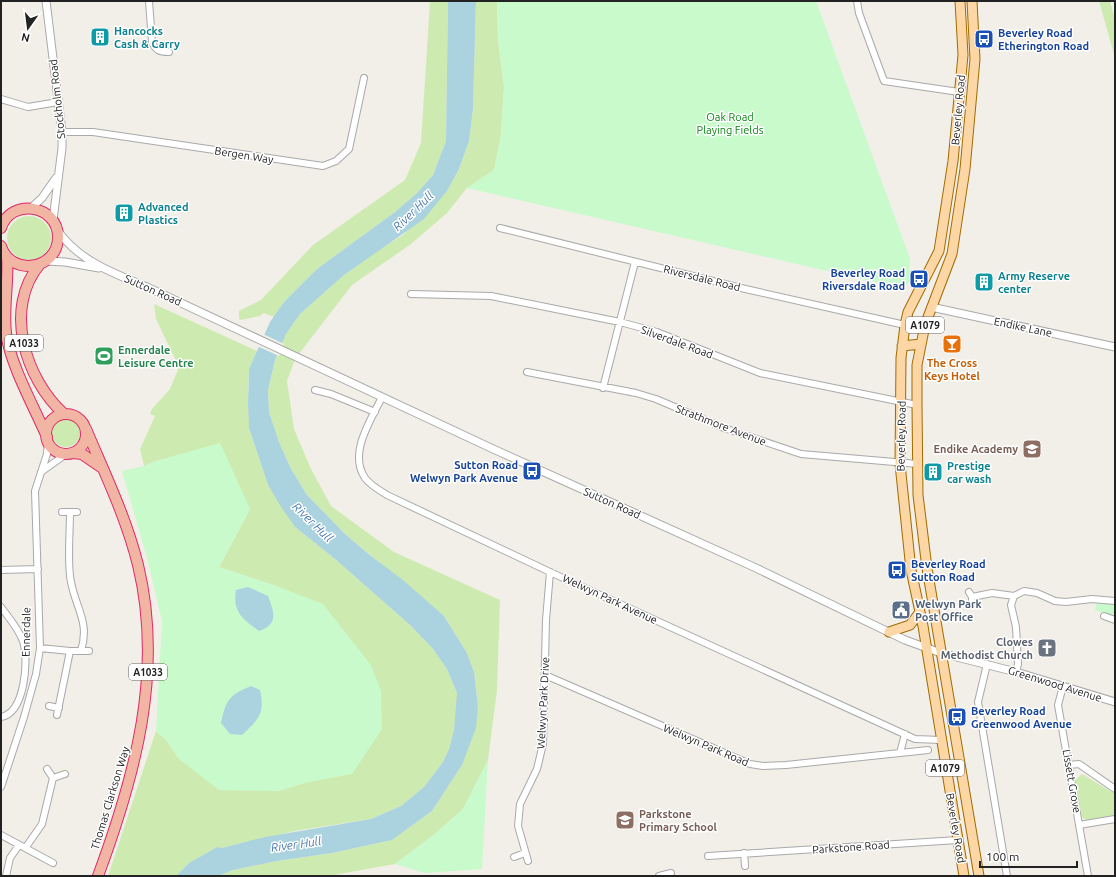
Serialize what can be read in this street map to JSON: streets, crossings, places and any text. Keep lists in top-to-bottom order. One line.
{"streets":{"highway":["A1033","Thomas Clarkson Way"],"main road":["Beverley Road","A1079"],"street":["Stockholm Road","Bergen Way","Riversdale Road","Sutton Road","Endike Lane","Silverdale Road","Strathmore Avenue","Welwyn Park Avenue","Ennerdale","Greenwood Avenue","Welwyn Park Drive","Welwyn Park Road","Lissett Grove","Parkstone Road"]},"crossings":[["Stockholm Road","Bergen Way"],["Stockholm Road","Sutton Road"],["Beverley Road","Riversdale Road"],["Beverley Road","Sutton Road"],["Beverley Road","Endike Lane"],["Beverley Road","Silverdale Road"],["Beverley Road","Strathmore Avenue"],["Beverley Road","Welwyn Park Avenue"],["Beverley Road","Greenwood Avenue"],["Beverley Road","Parkstone Road"],["Sutton Road","Welwyn Park Avenue"],["Sutton Road","Greenwood Avenue"],["A1033","Ennerdale"],["A1033","Thomas Clarkson Way"],["Welwyn Park Avenue","Welwyn Park Drive"],["Greenwood Avenue","Lissett Grove"],["Welwyn Park Drive","Welwyn Park Road"]],"water":["River Hull"],"parks":["Oak Road Playing Fields"],"places":{"building":["Hancocks Cash & Carry","Advanced Plastics","Army Reserve center","Prestige car wash"],"bus stop":["Beverley Road Etherington Road","Beverley Road Riversdale Road","Sutton Road Welwyn Park Avenue","Beverley Road Sutton Road","Beverley Road Greenwood Avenue"],"bar":["The Cross Keys Hotel"],"sports":["Ennerdale Leisure Centre"],"school or university":["Endike Academy","Parkstone Primary School"],"public building":["Welwyn Park Post Office"],"church":["Clowes Methodist Church"]},"scale_bar":"100 m","north":"bottom"}
